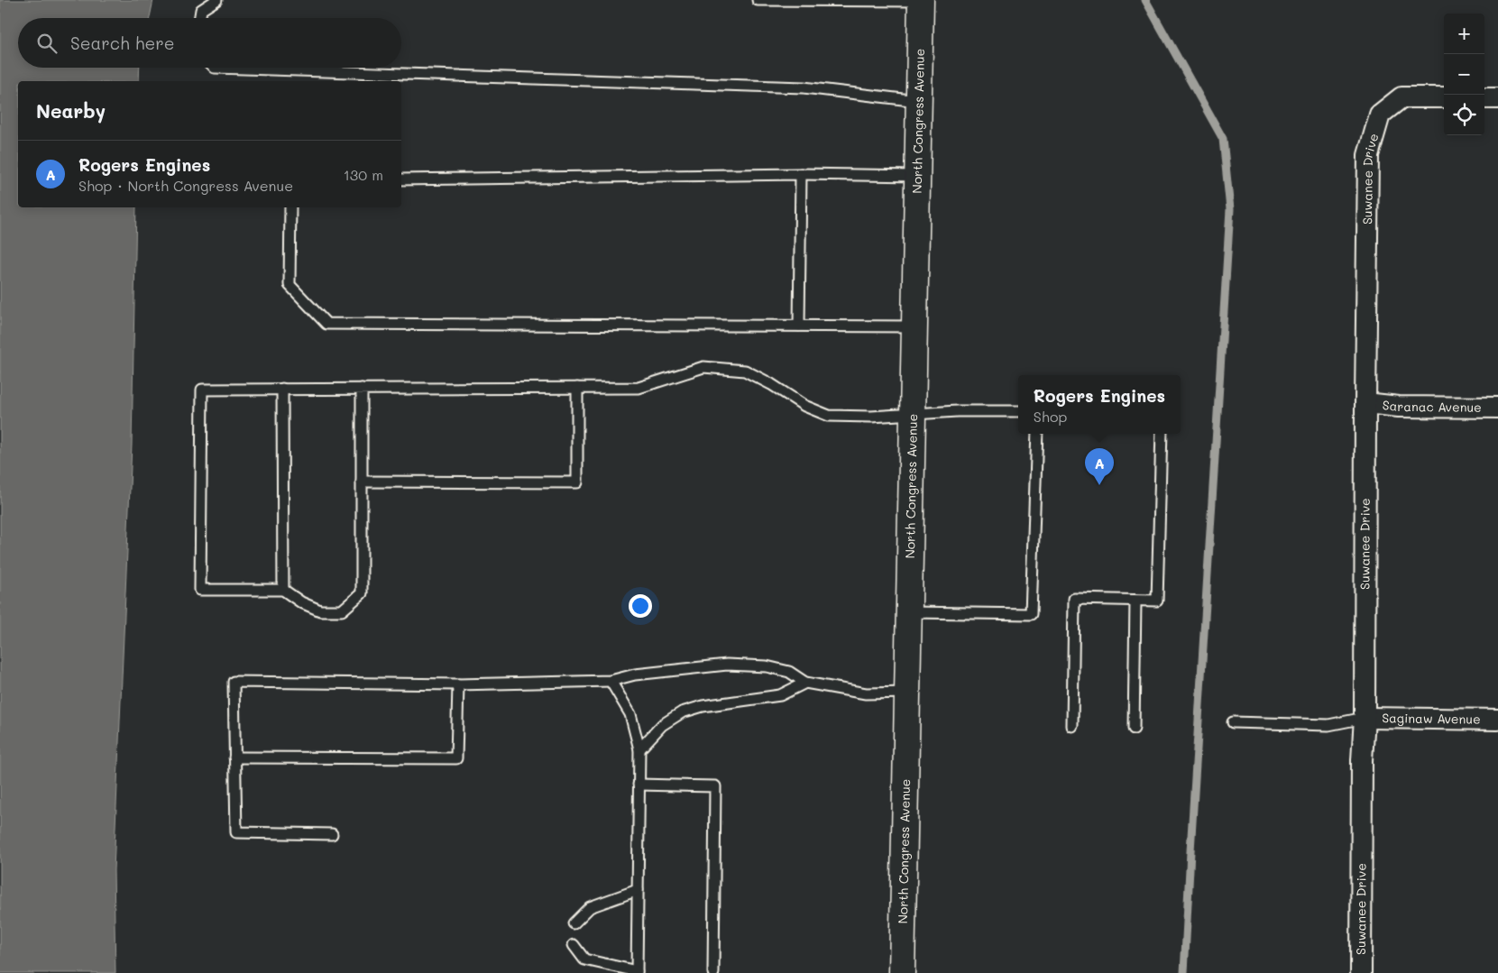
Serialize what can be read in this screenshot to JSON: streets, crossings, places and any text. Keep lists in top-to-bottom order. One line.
{"streets":{"street":["North Congress Avenue","Suwanee Drive","Saranac Avenue","Saginaw Avenue"]},"crossings":[["Suwanee Drive","Saranac Avenue"],["Suwanee Drive","Saginaw Avenue"]],"page":{"map_buttons":["+","−"],"search":"Search here","heading":"Nearby","list":[{"mark":"A","name":"Rogers Engines","note":"Shop · North Congress Avenue","value":"130 m"}],"popup":["Rogers Engines","Shop"],"pins":"A"}}
